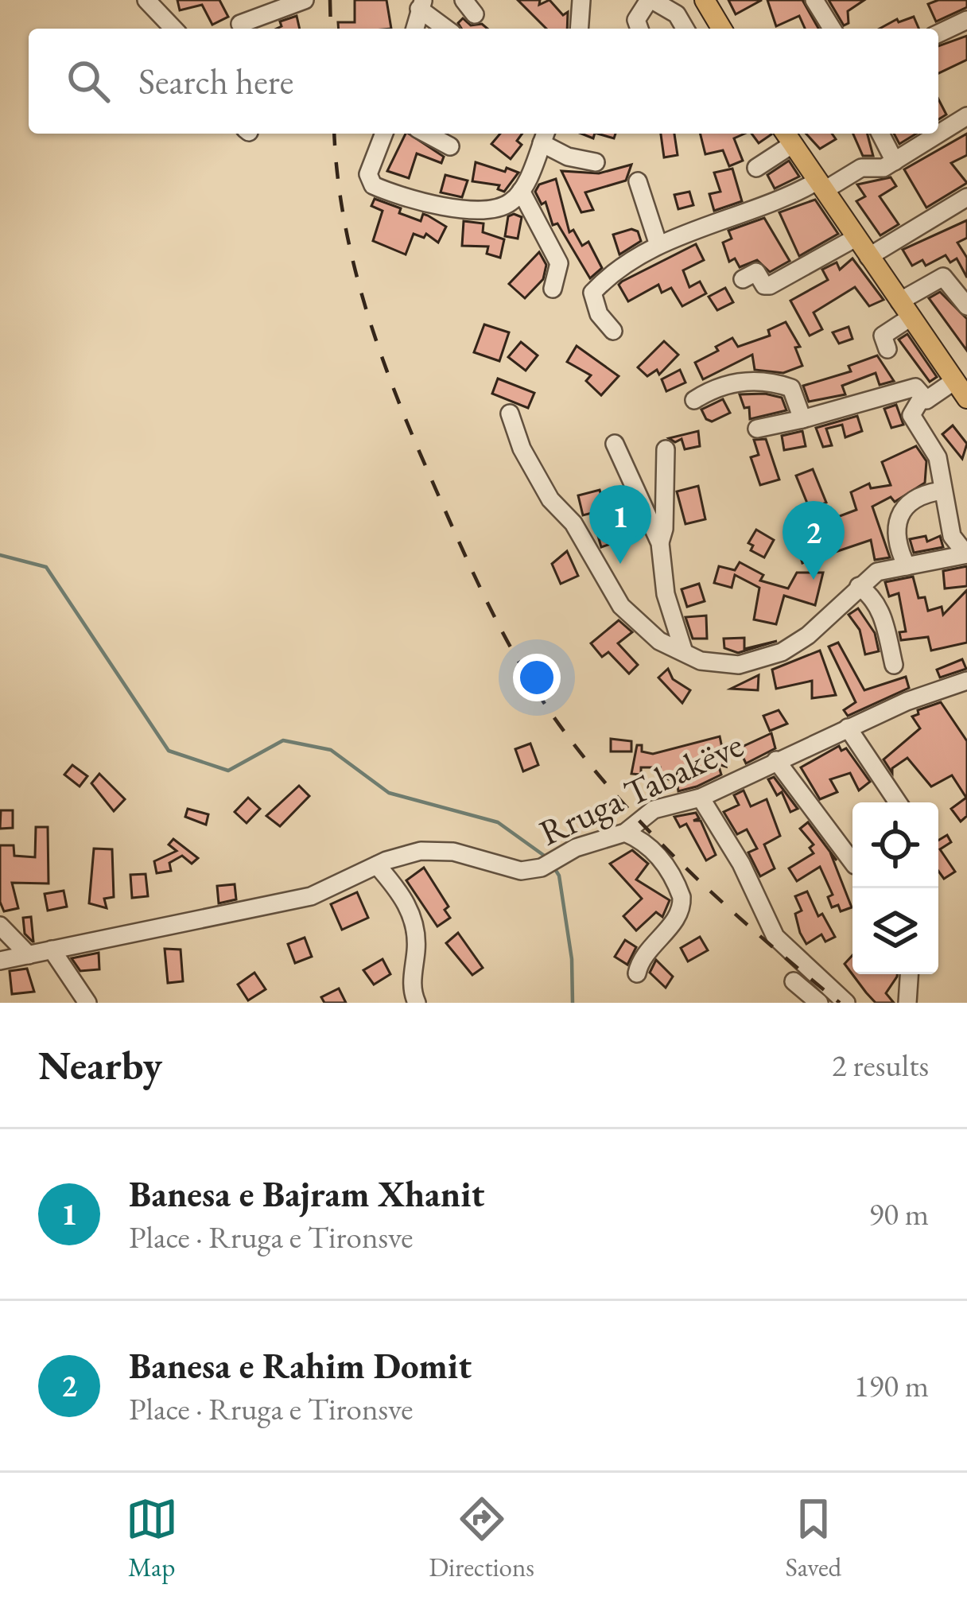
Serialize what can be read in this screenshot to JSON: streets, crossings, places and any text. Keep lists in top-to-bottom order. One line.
{"streets":{"street":["Rruga Tabakëve"]},"page":{"search":"Search here","pins":["1","2"],"heading":["Nearby","2 results"],"list":[{"mark":"1","name":"Banesa e Bajram Xhanit","note":"Place · Rruga e Tironsve","value":"90 m"},{"mark":"2","name":"Banesa e Rahim Domit","note":"Place · Rruga e Tironsve","value":"190 m"}],"nav":["Map","Directions","Saved"]}}
